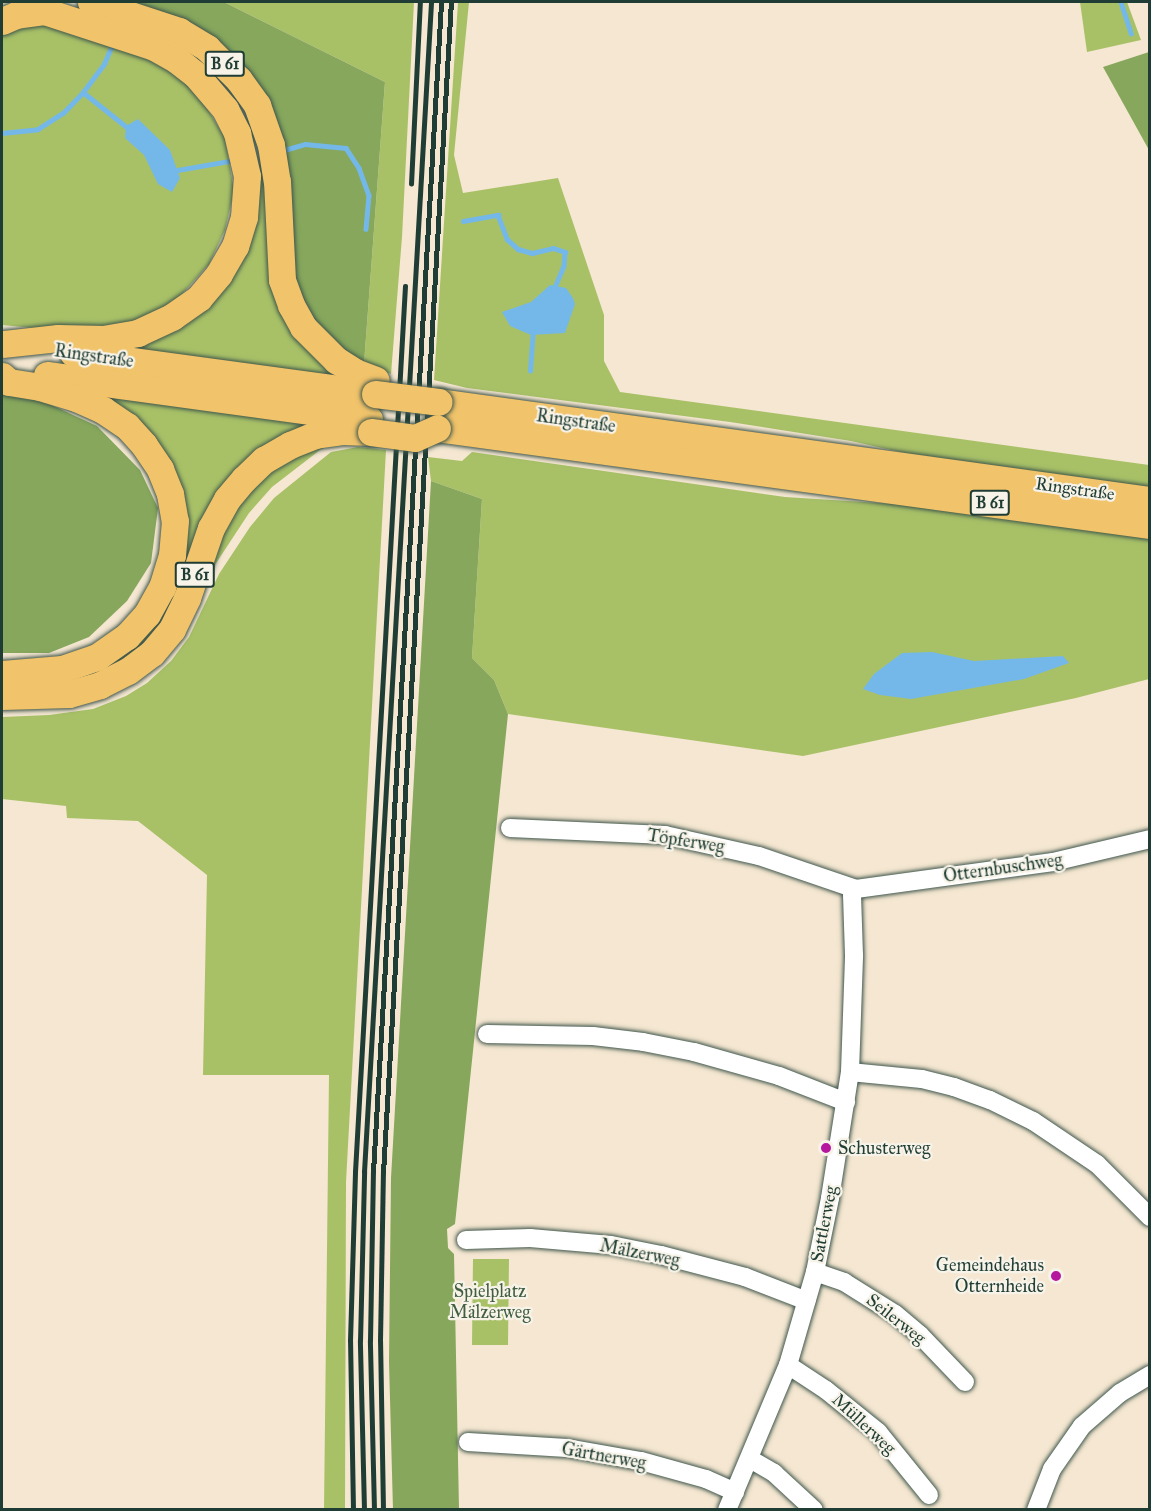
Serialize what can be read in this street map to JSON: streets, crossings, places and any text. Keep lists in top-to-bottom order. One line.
{"streets":{"highway":["B 61","Ringstraße"],"street":["Töpferweg","Otternbuschweg","Sattlerweg","Mälzerweg","Seilerweg","Müllerweg","Gärtnerweg"]},"crossings":[["B 61","Ringstraße"],["Töpferweg","Otternbuschweg"],["Töpferweg","Sattlerweg"],["Otternbuschweg","Sattlerweg"],["Sattlerweg","Mälzerweg"],["Sattlerweg","Seilerweg"],["Sattlerweg","Müllerweg"],["Sattlerweg","Gärtnerweg"]],"parks":["Spielplatz Mälzerweg"],"places":["Schusterweg","Gemeindehaus Otternheide"]}
